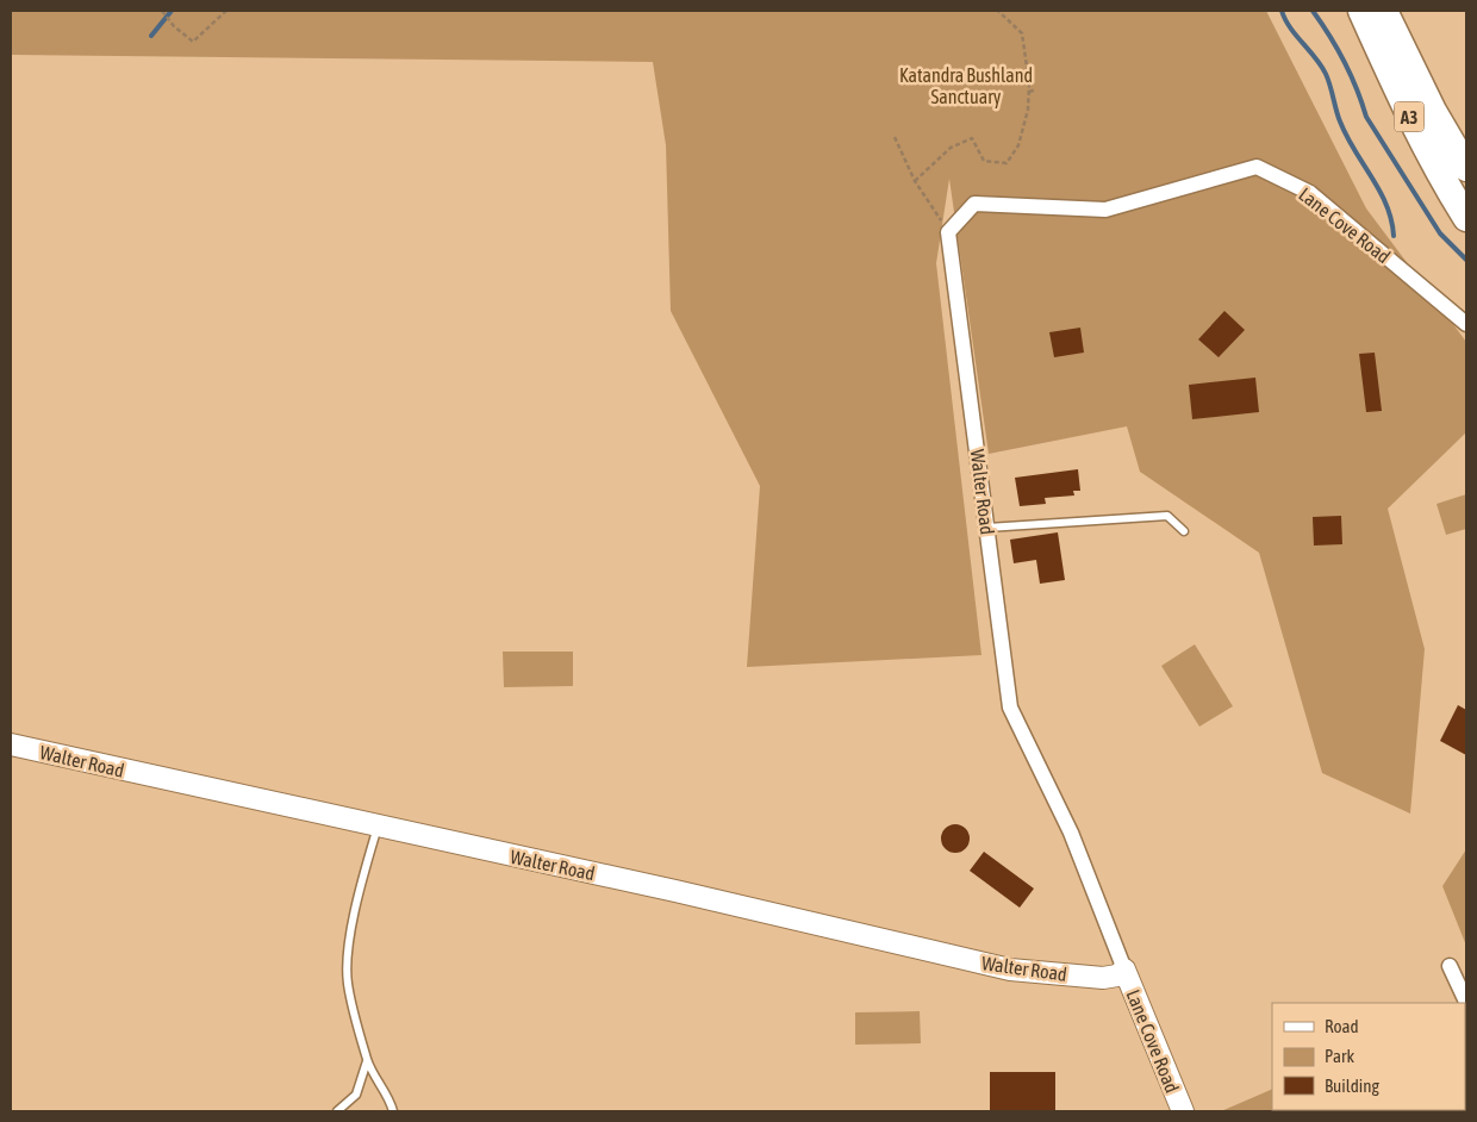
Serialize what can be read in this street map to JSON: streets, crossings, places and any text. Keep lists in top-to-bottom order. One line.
{"streets":{"highway":["A3"],"street":["Lane Cove Road","Walter Road"]},"crossings":[["Lane Cove Road","Walter Road"]],"parks":["Katandra Bushland Sanctuary"],"legend":["Road","Park","Building"]}
